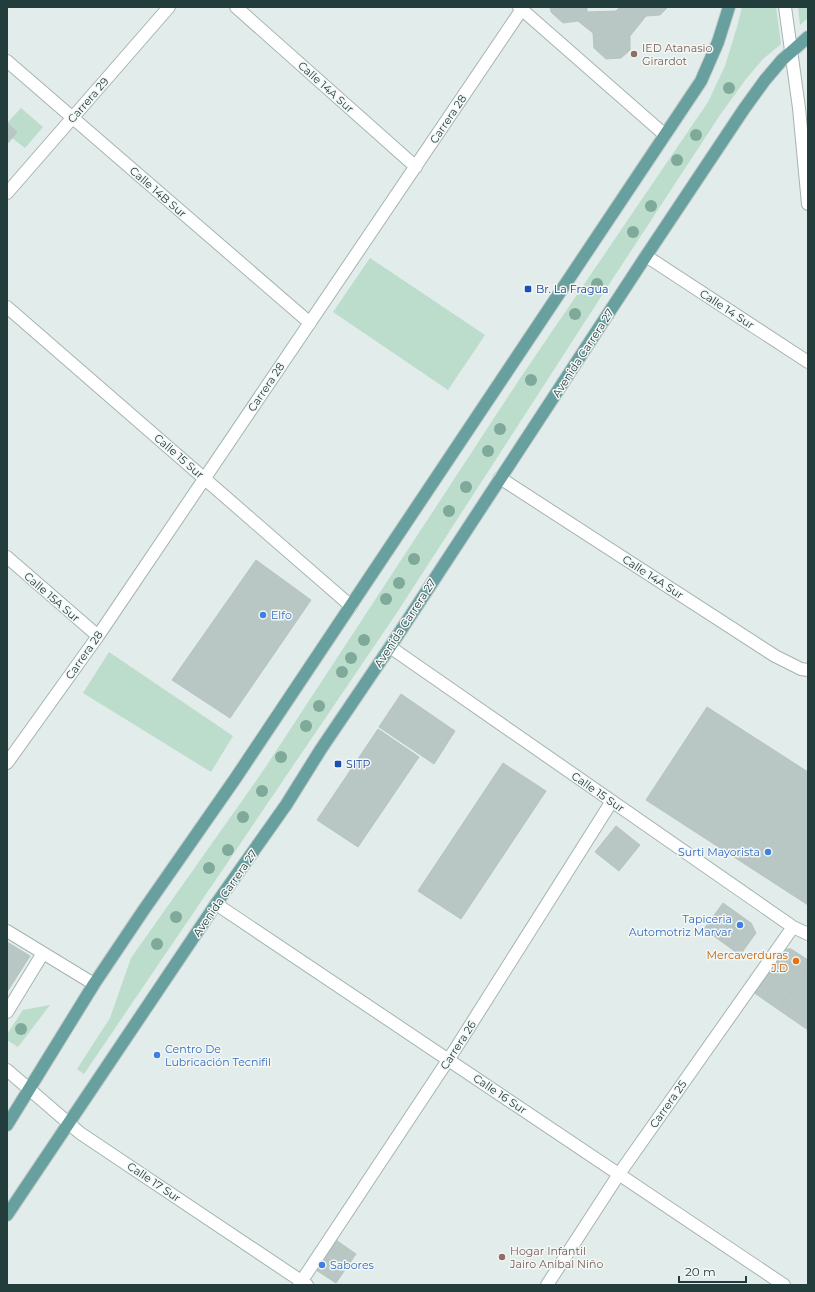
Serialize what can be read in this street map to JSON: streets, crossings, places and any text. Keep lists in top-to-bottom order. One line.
{"streets":{"main road":["Avenida Carrera 27"],"street":["Calle 14A Sur","Carrera 29","Carrera 28","Calle 14B Sur","Calle 14 Sur","Calle 15 Sur","Calle 15A Sur","Carrera 26","Calle 16 Sur","Carrera 25","Calle 17 Sur"]},"crossings":[["Calle 14A Sur","Carrera 28"],["Calle 14A Sur","Avenida Carrera 27"],["Carrera 29","Calle 14B Sur"],["Carrera 28","Calle 14B Sur"],["Carrera 28","Calle 15 Sur"],["Carrera 28","Calle 15A Sur"],["Calle 14 Sur","Avenida Carrera 27"],["Avenida Carrera 27","Calle 15 Sur"],["Avenida Carrera 27","Calle 16 Sur"],["Avenida Carrera 27","Calle 17 Sur"],["Calle 15 Sur","Carrera 26"],["Calle 15 Sur","Carrera 25"],["Carrera 26","Calle 16 Sur"],["Carrera 26","Calle 17 Sur"],["Calle 16 Sur","Carrera 25"]],"places":{"other":["IED Atanasio Girardot","Elfo","Surti Mayorista","Tapiceria Automotriz Marvar","Mercaverduras J.D","Centro De Lubricación Tecnifil","Hogar Infantil Jairo Anibal Niño","Sabores"],"transit":["Br. La Fragua","SITP"]},"scale_bar":"20 m"}
